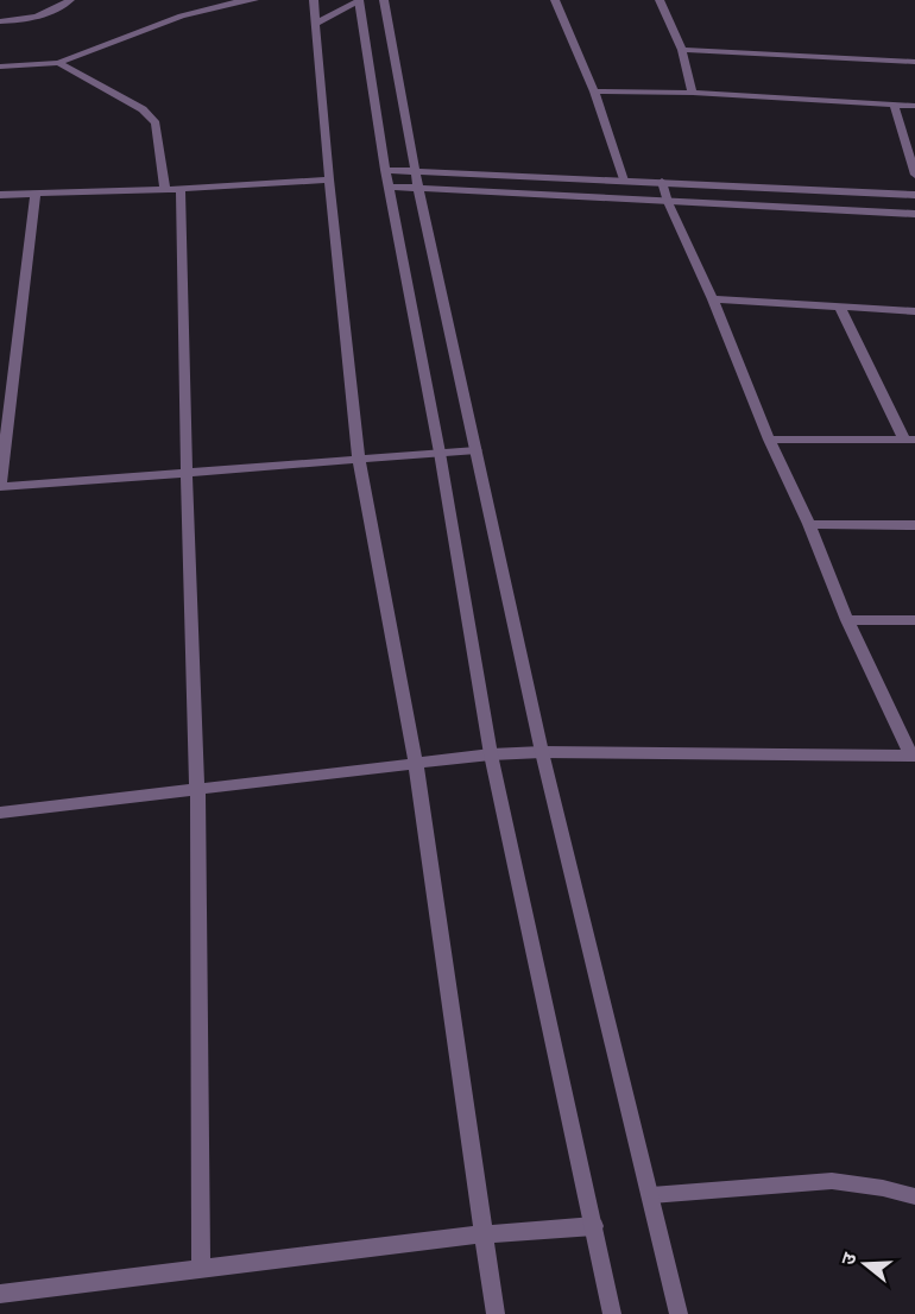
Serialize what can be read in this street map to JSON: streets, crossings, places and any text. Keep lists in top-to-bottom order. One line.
{"north":"left"}
